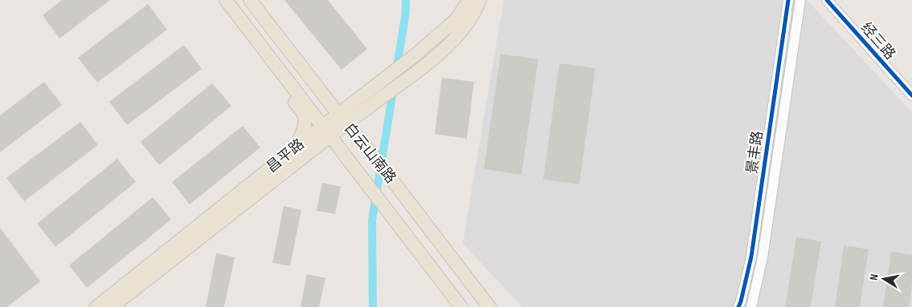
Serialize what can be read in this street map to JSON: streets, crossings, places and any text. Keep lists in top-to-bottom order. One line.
{"streets":{"main road":["白云山南路","昌平路"],"street":["经三路","景丰路"]},"crossings":[["白云山南路","昌平路"]],"north":"left"}
